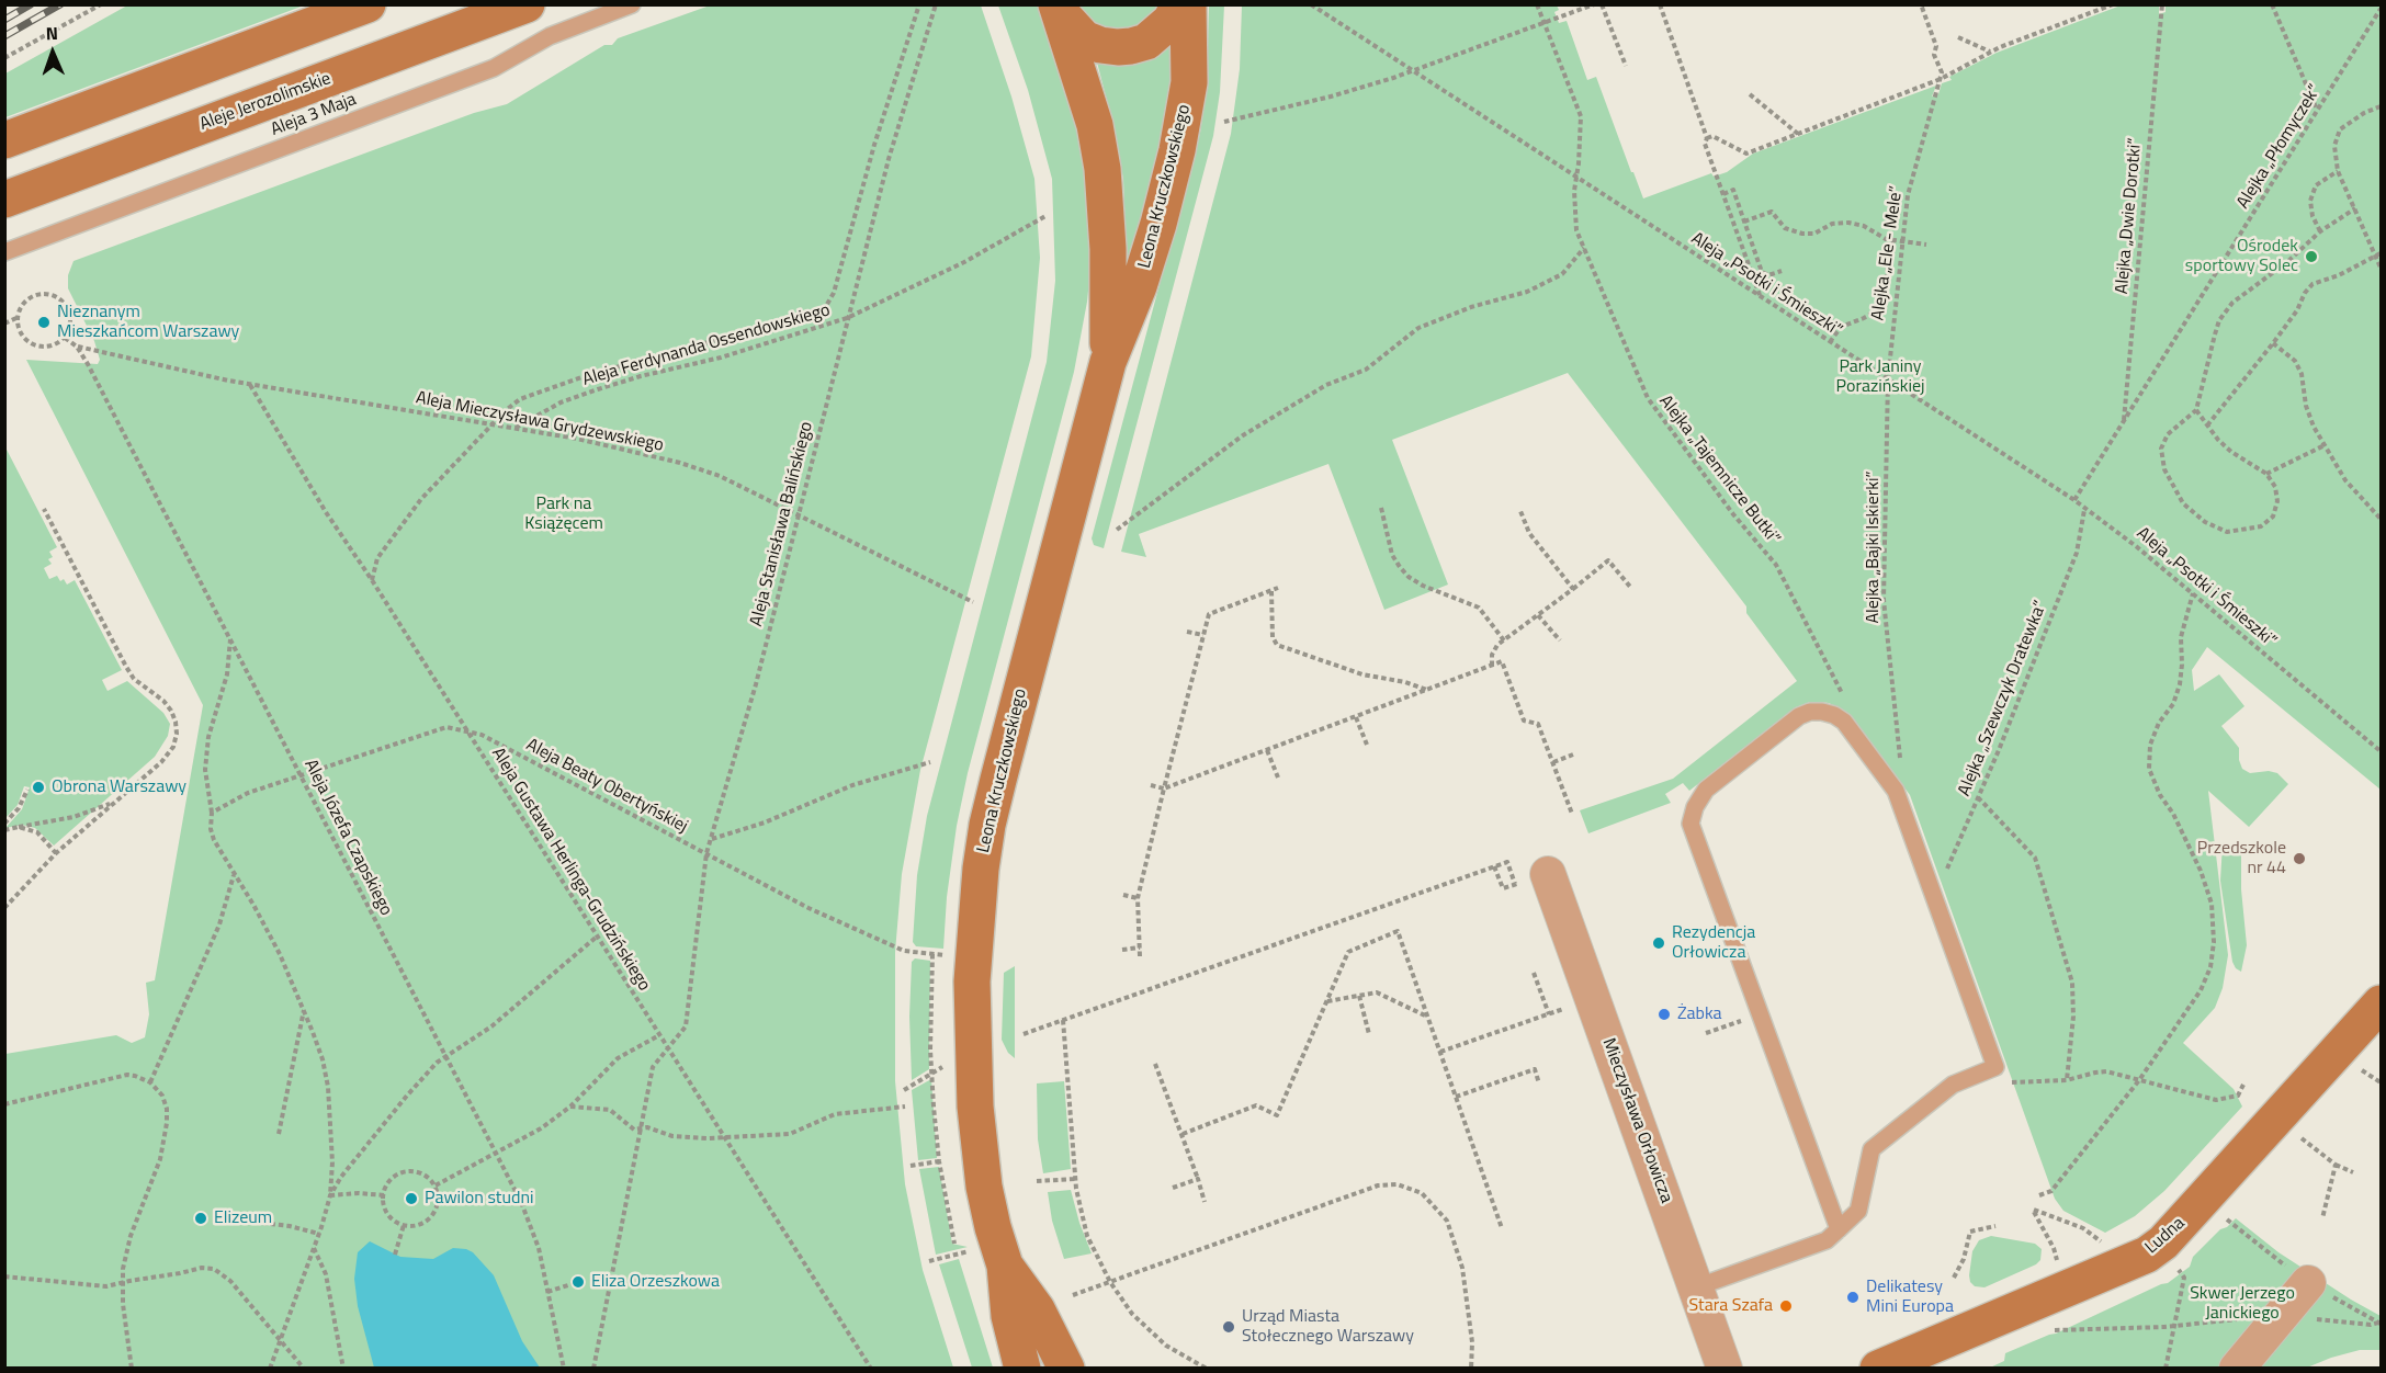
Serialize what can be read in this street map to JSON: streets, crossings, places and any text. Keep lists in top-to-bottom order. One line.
{"streets":{"street":["Aleje Jerozolimskie","Leona Kruczkowskiego","Mieczysława Orłowicza","Ludna"],"lane":["Aleja 3 Maja"],"path":["Alejka „Płomyczek”","Alejka „Dwie Dorotki”","Alejka „Ele - Mele”","Aleja „Psotki i Śmieszki”","Aleja Ferdynanda Ossendowskiego","Aleja Mieczysława Grydzewskiego","Alejka „Tajemnicze Butki”","Aleja Stanisława Balińskiego","Alejka „Bajki Iskierki”","Alejka „Szewczyk Dratewka”","Aleja Beaty Obertyńskiej","Aleja Józefa Czapskiego","Aleja Gustawa Herlinga-Grudzińskiego"]},"crossings":[["Alejka „Płomyczek”","Alejka „Dwie Dorotki”"],["Alejka „Płomyczek”","Aleja „Psotki i Śmieszki”"],["Alejka „Ele - Mele”","Aleja „Psotki i Śmieszki”"],["Alejka „Ele - Mele”","Alejka „Bajki Iskierki”"],["Aleja „Psotki i Śmieszki”","Alejka „Tajemnicze Butki”"],["Aleja „Psotki i Śmieszki”","Alejka „Bajki Iskierki”"],["Aleja „Psotki i Śmieszki”","Alejka „Szewczyk Dratewka”"],["Aleja Ferdynanda Ossendowskiego","Aleja Mieczysława Grydzewskiego"],["Aleja Ferdynanda Ossendowskiego","Aleja Stanisława Balińskiego"],["Aleja Mieczysława Grydzewskiego","Aleja Stanisława Balińskiego"],["Aleja Mieczysława Grydzewskiego","Aleja Józefa Czapskiego"],["Aleja Mieczysława Grydzewskiego","Aleja Gustawa Herlinga-Grudzińskiego"],["Aleja Stanisława Balińskiego","Aleja Beaty Obertyńskiej"],["Aleja Stanisława Balińskiego","Aleja Gustawa Herlinga-Grudzińskiego"],["Aleja Beaty Obertyńskiej","Aleja Józefa Czapskiego"],["Aleja Beaty Obertyńskiej","Aleja Gustawa Herlinga-Grudzińskiego"]],"parks":["Park Janiny Porazińskiej","Park na Książęcem","Skwer Jerzego Janickiego"],"places":["Ośrodek sportowy Solec","Nieznanym Mieszkańcom Warszawy","Obrona Warszawy","Przedszkole nr 44","Rezydencja Orłowicza","Żabka","Pawilon studni","Elizeum","Eliza Orzeszkowa","Delikatesy Mini Europa","Stara Szafa","Urząd Miasta Stołecznego Warszawy"],"north":"top"}
